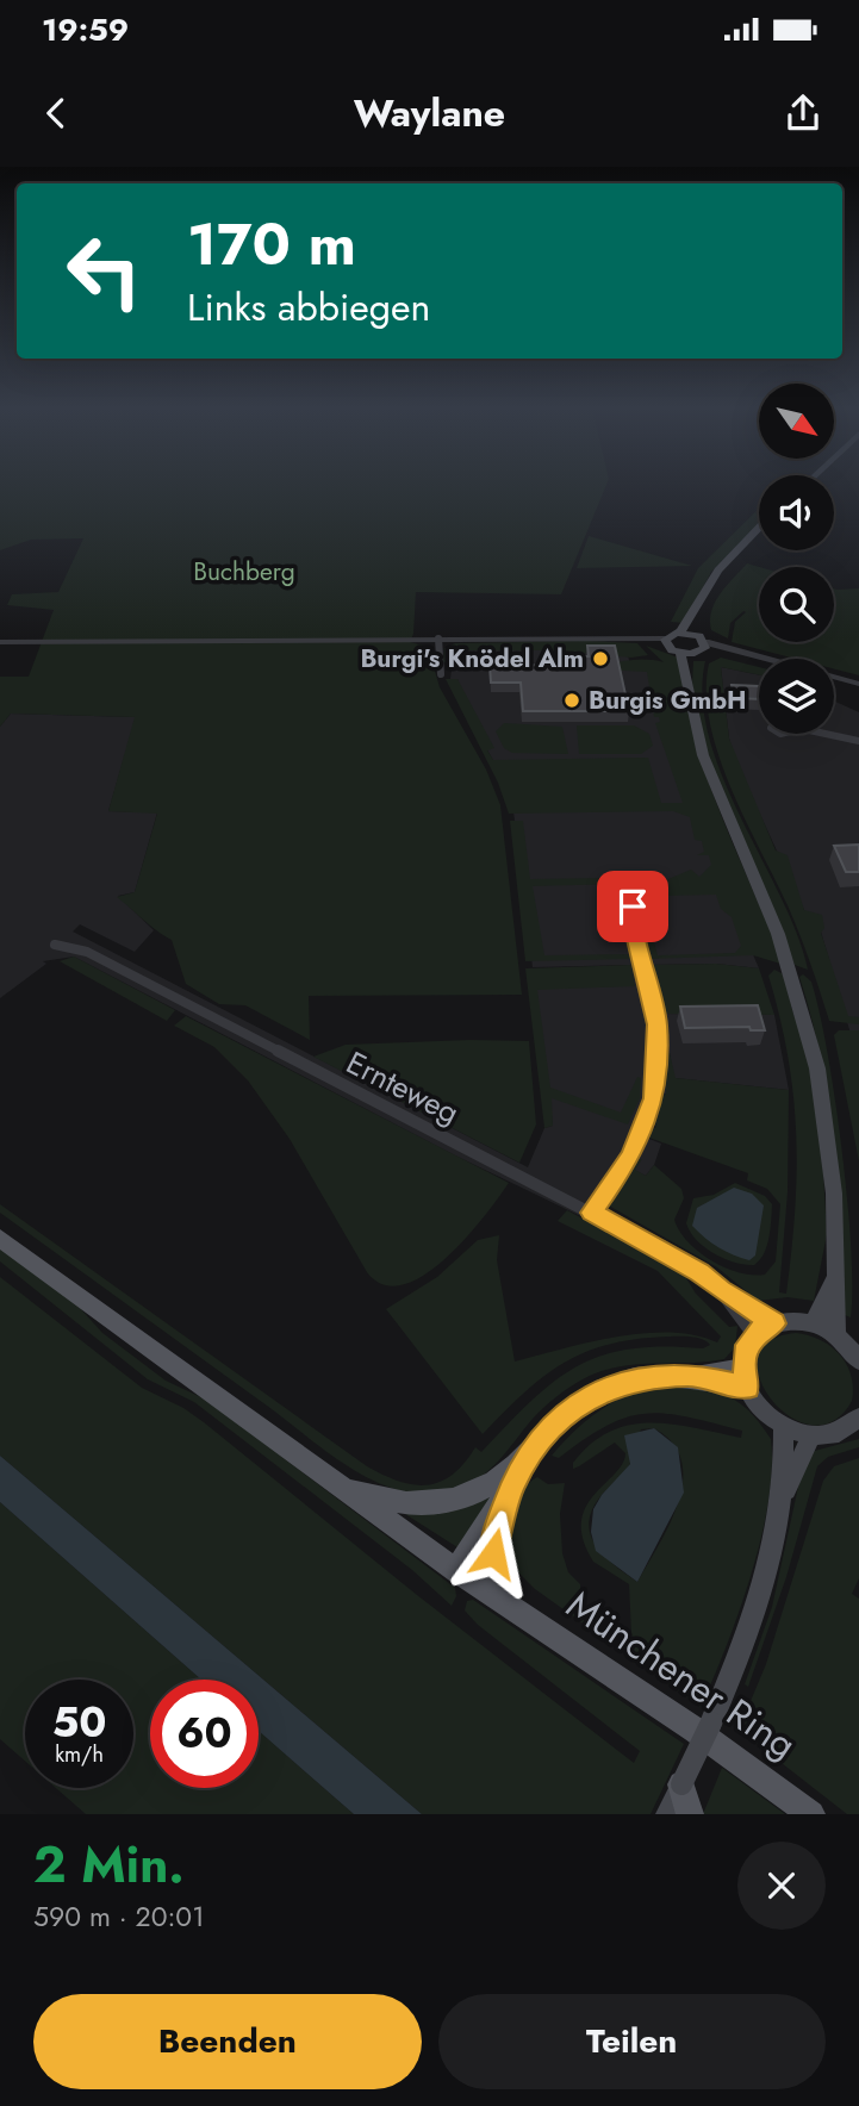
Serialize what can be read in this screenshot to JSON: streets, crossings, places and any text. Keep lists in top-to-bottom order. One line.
{"streets":{"main road":["Münchener Ring"],"street":["Ernteweg"]},"parks":["Buchberg"],"places":["Burgi's Knödel Alm","Burgis GmbH"],"north":"bottom right","page":{"status":"19:59","header":"Waylane","turn":["170 m","Links abbiegen"],"speed":"50 km/h","limit":"60","heading":["2 Min.","590 m · 20:01"],"buttons":["Beenden","Teilen"]}}
